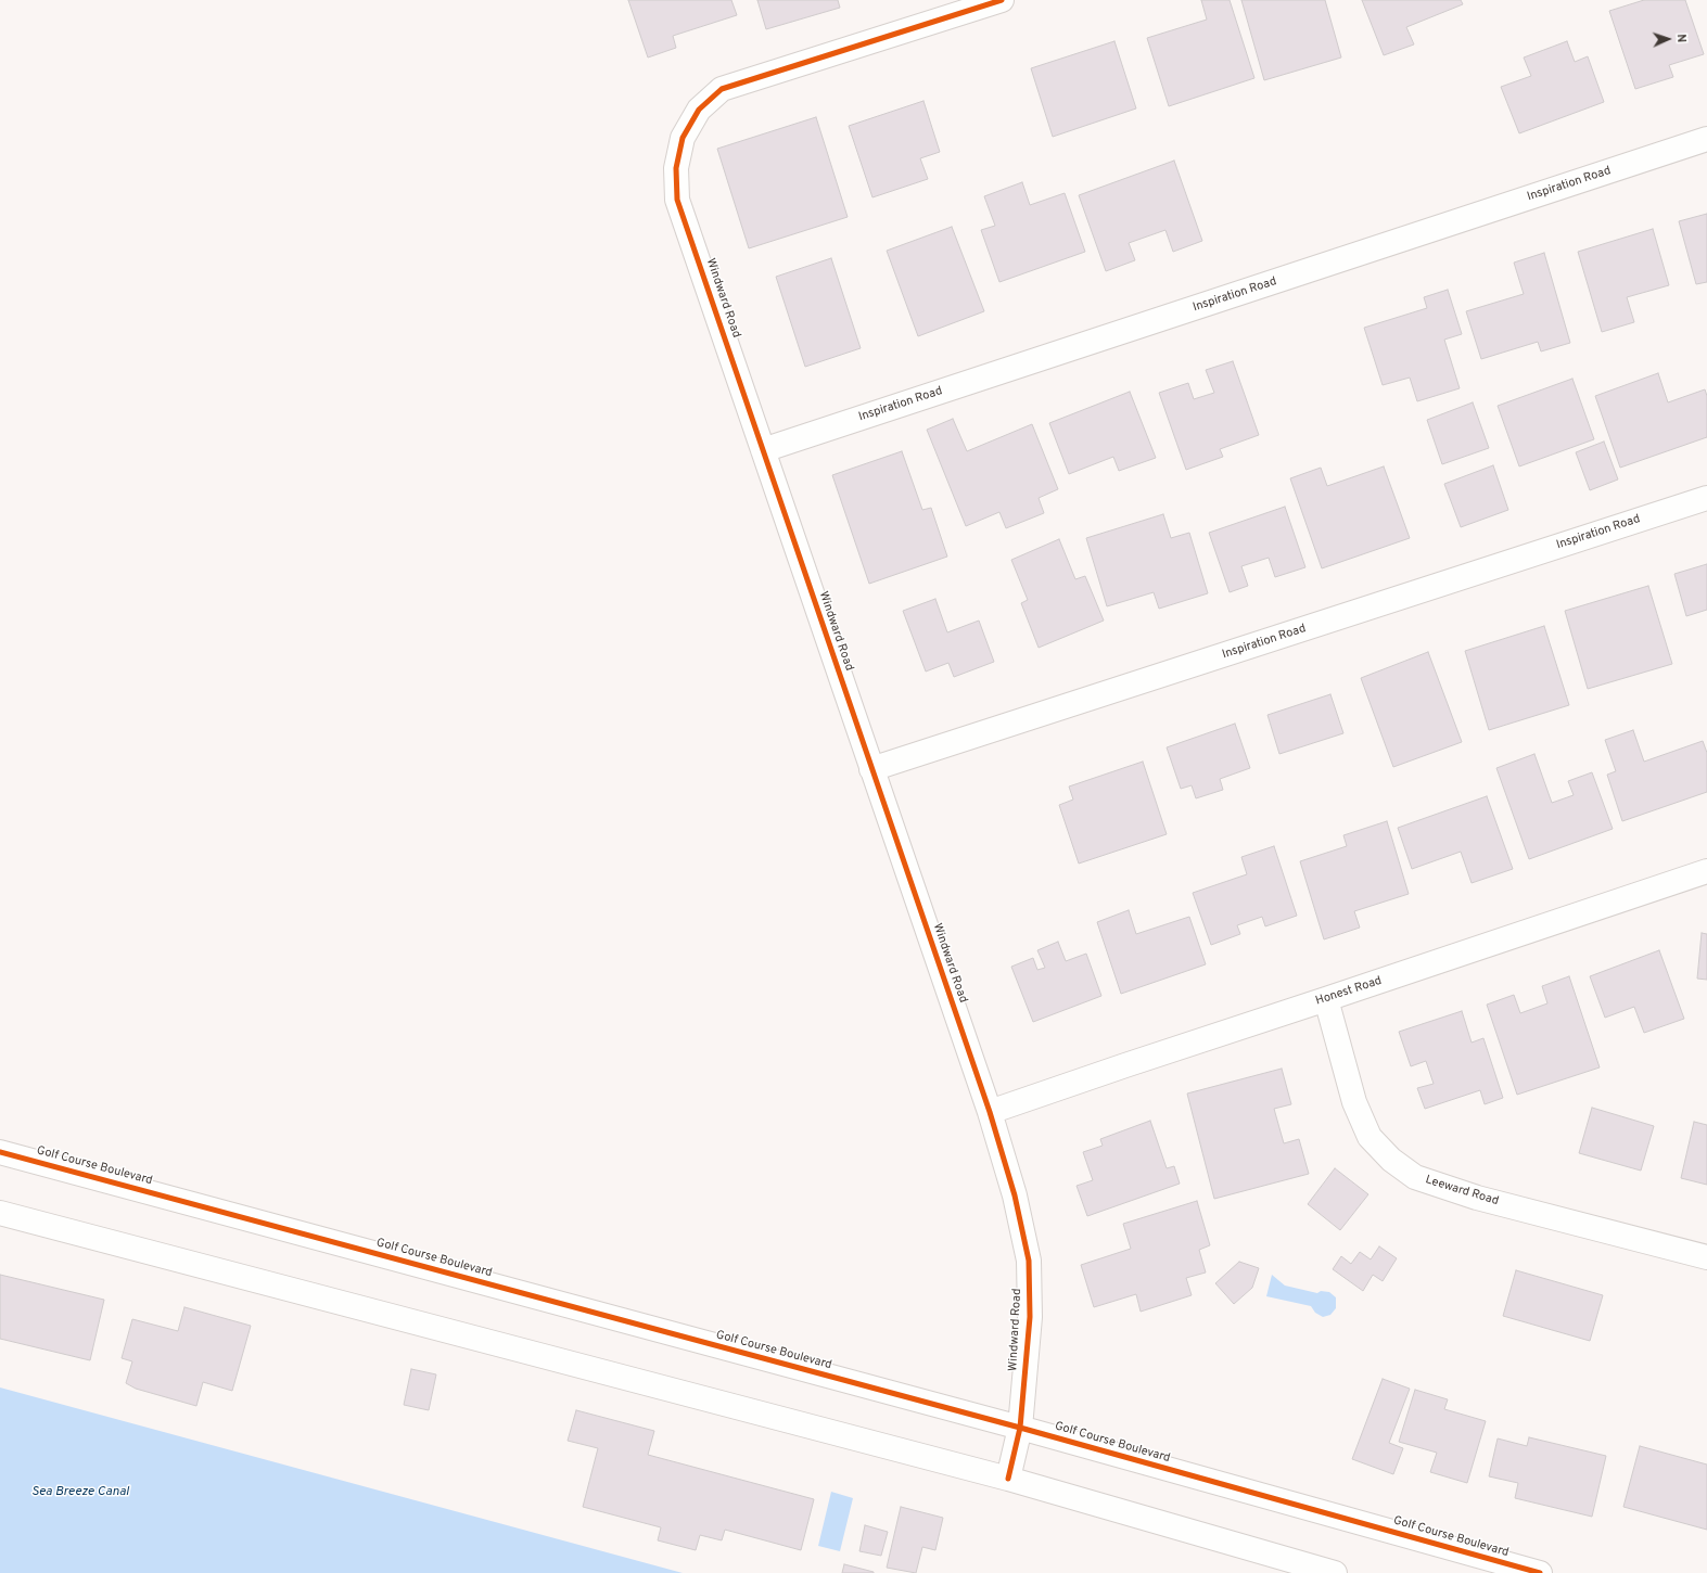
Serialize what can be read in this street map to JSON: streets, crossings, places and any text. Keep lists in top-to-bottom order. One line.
{"streets":{"street":["Inspiration Road","Windward Road","Honest Road","Golf Course Boulevard","Leeward Road"]},"crossings":[["Inspiration Road","Windward Road"],["Windward Road","Honest Road"],["Windward Road","Golf Course Boulevard"],["Honest Road","Leeward Road"]],"water":["Sea Breeze Canal"],"north":"right"}
